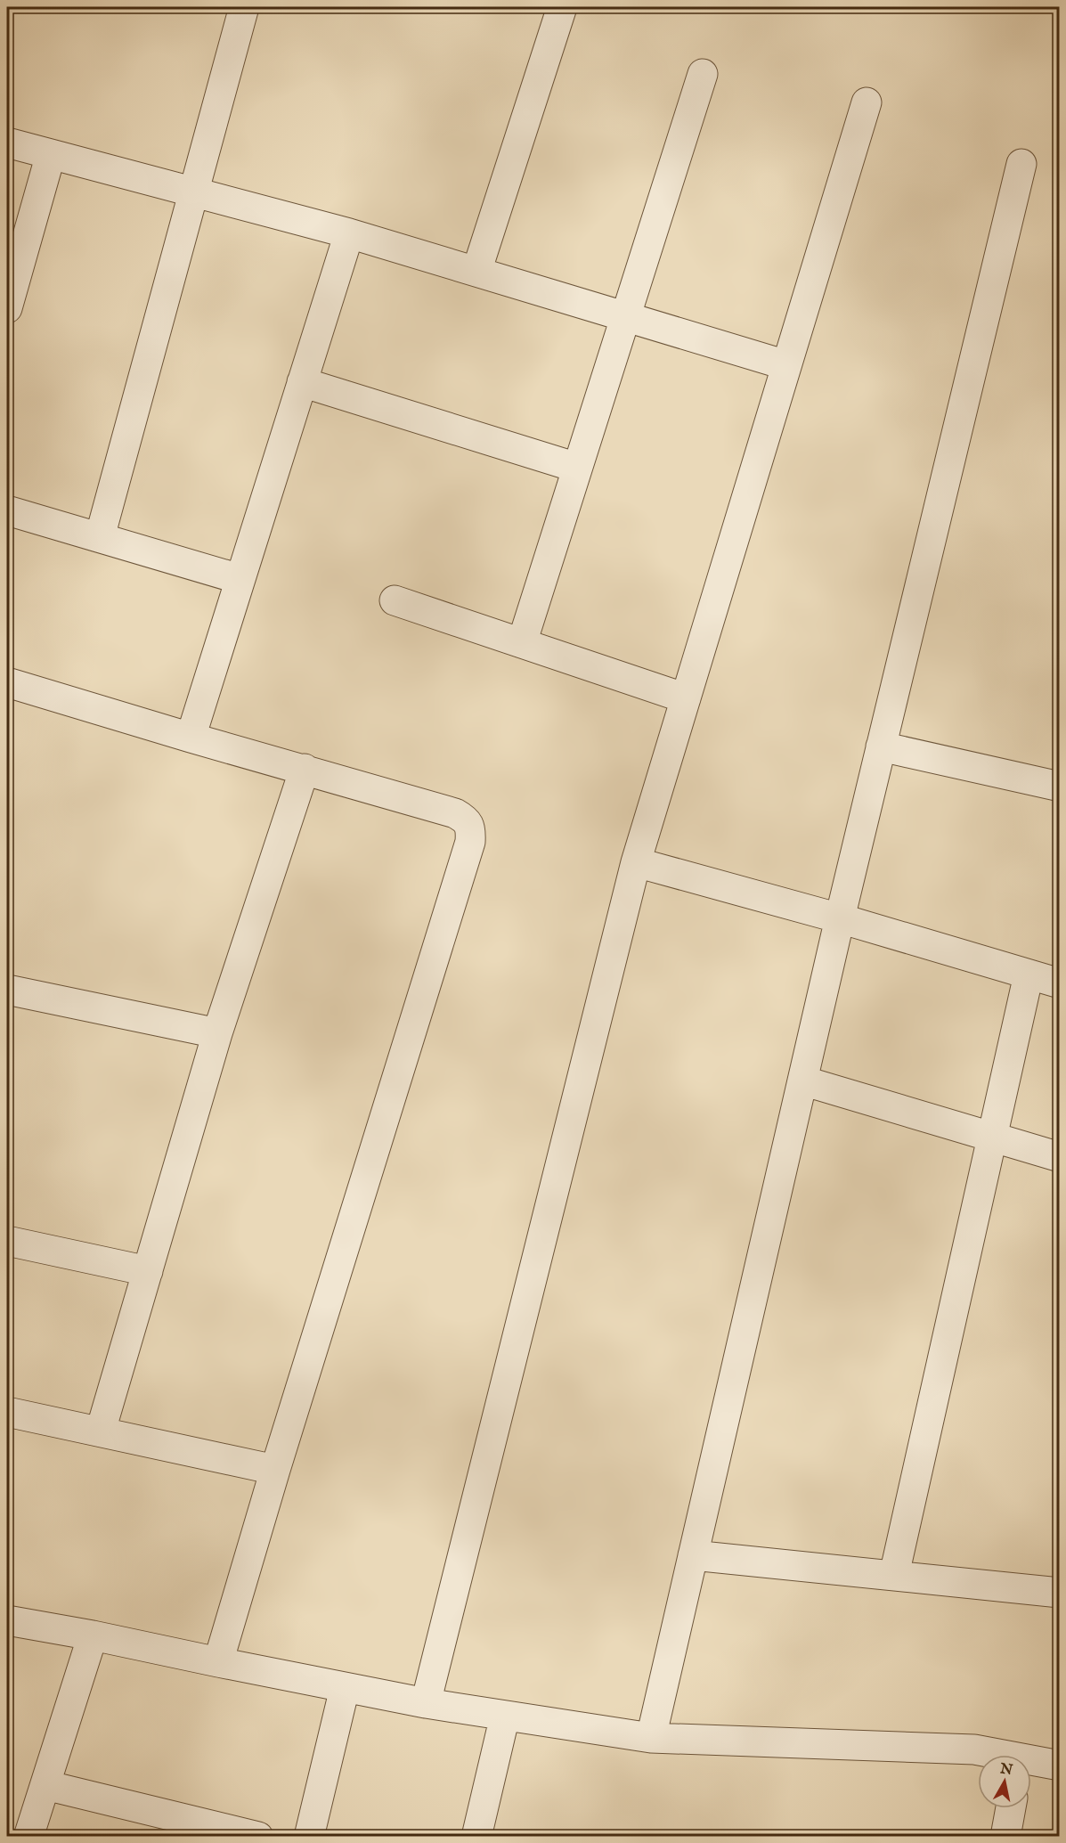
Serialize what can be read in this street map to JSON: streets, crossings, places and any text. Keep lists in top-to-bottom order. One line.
{"north":"top"}
